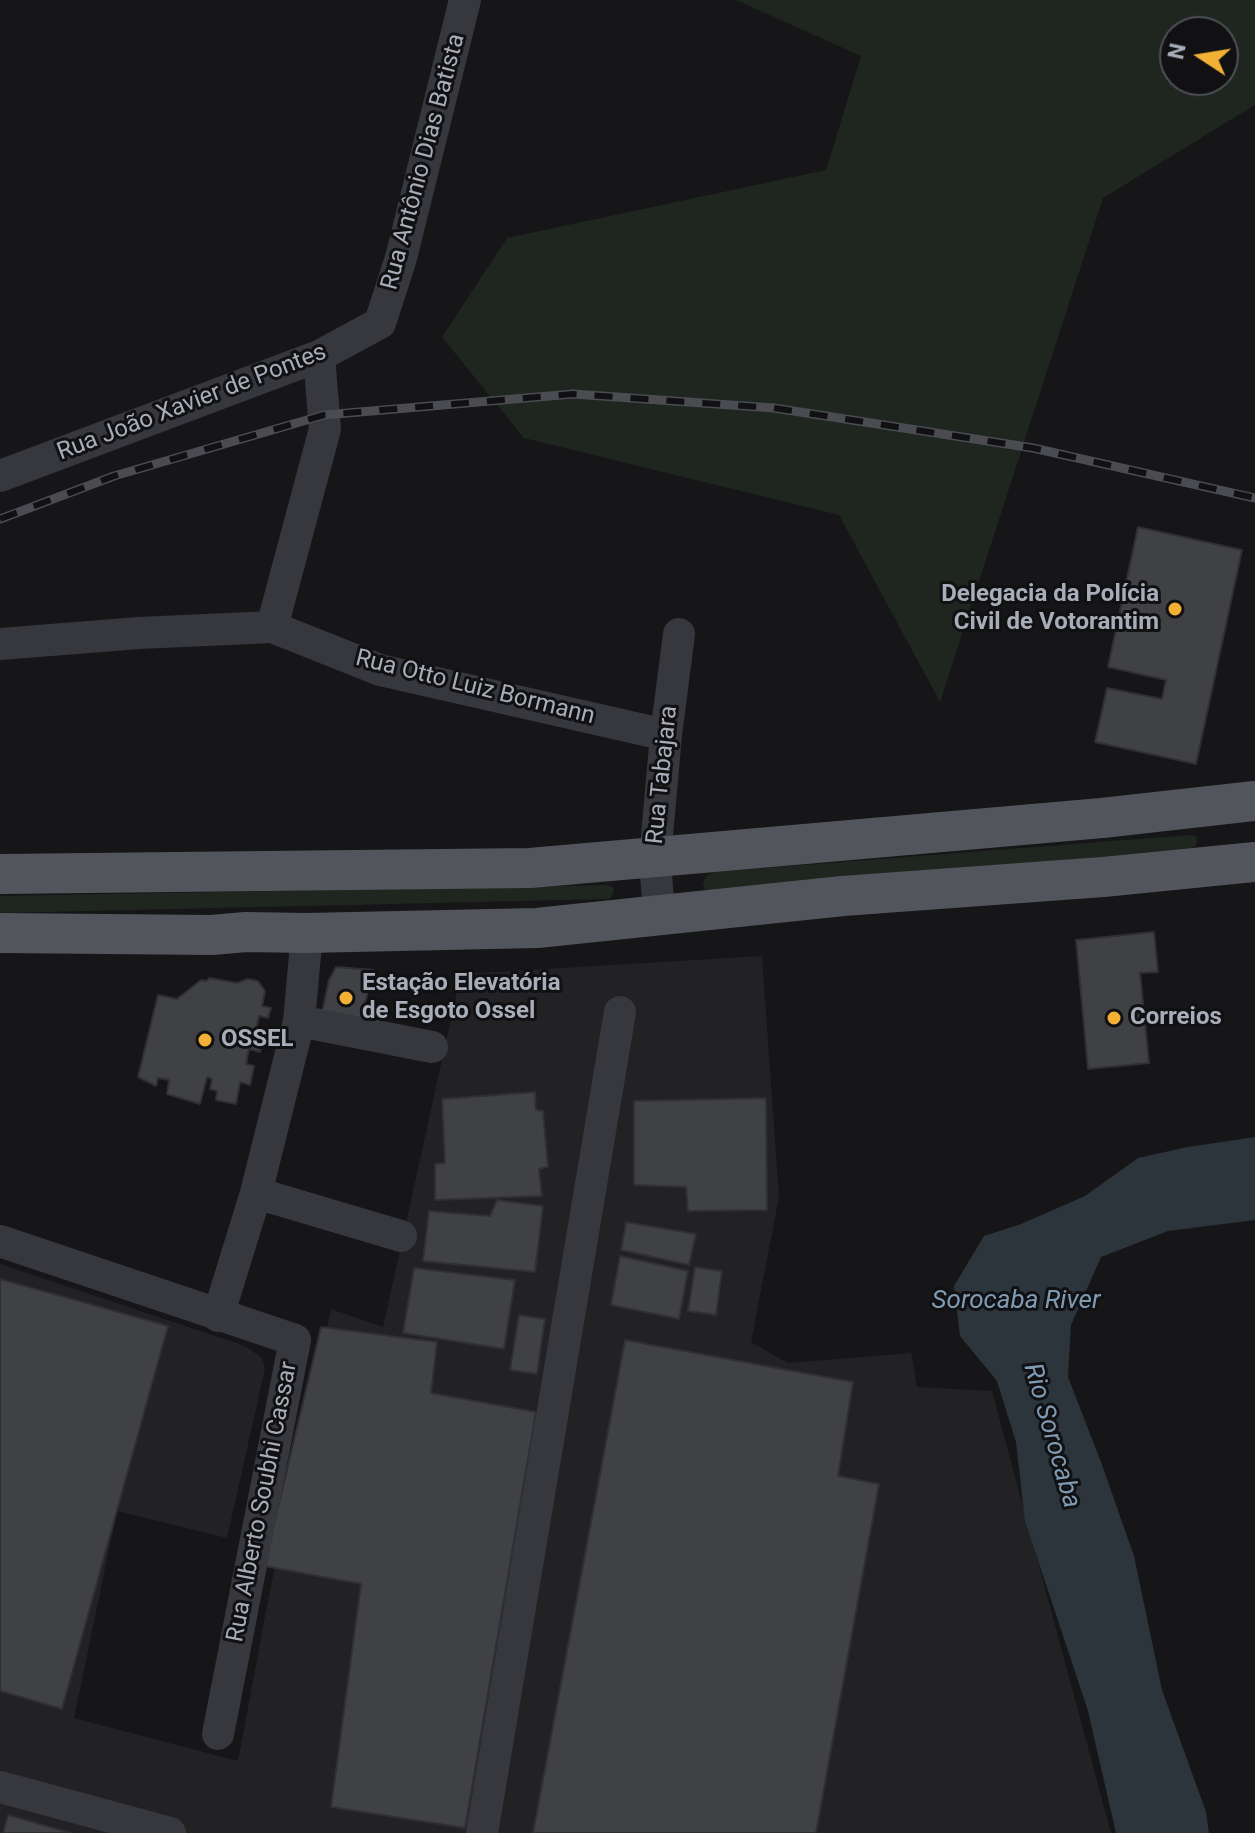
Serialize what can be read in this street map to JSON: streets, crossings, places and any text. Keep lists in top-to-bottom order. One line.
{"streets":{"street":["Rua Antônio Dias Batista","Rua João Xavier de Pontes","Rua Otto Luiz Bormann","Rua Tabajara","Rua Alberto Soubhi Cassar"]},"crossings":[["Rua Antônio Dias Batista","Rua João Xavier de Pontes"],["Rua Otto Luiz Bormann","Rua Tabajara"]],"water":["Sorocaba River","Rio Sorocaba"],"places":["Delegacia da Polícia Civil de Votorantim","Estação Elevatória de Esgoto Ossel","Correios","OSSEL"],"north":"left"}
